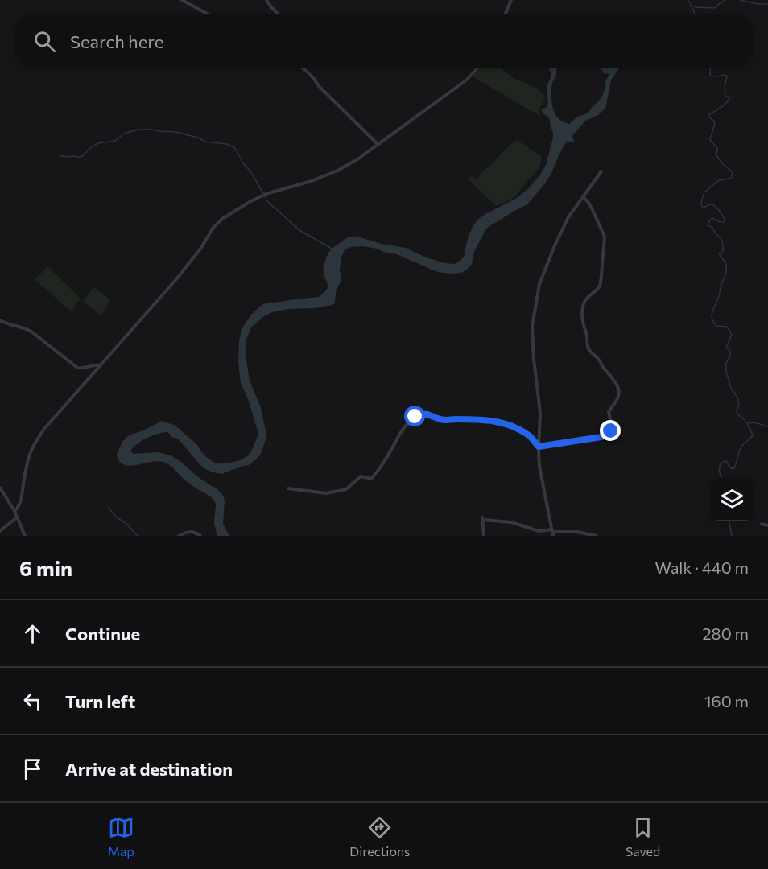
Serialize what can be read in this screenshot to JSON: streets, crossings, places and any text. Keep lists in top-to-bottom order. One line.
{"page":{"search":"Search here","heading":["6 min","Walk · 440 m"],"list":[["Continue","280 m"],["Turn left","160 m"],"Arrive at destination"],"nav":["Map","Directions","Saved"]}}
